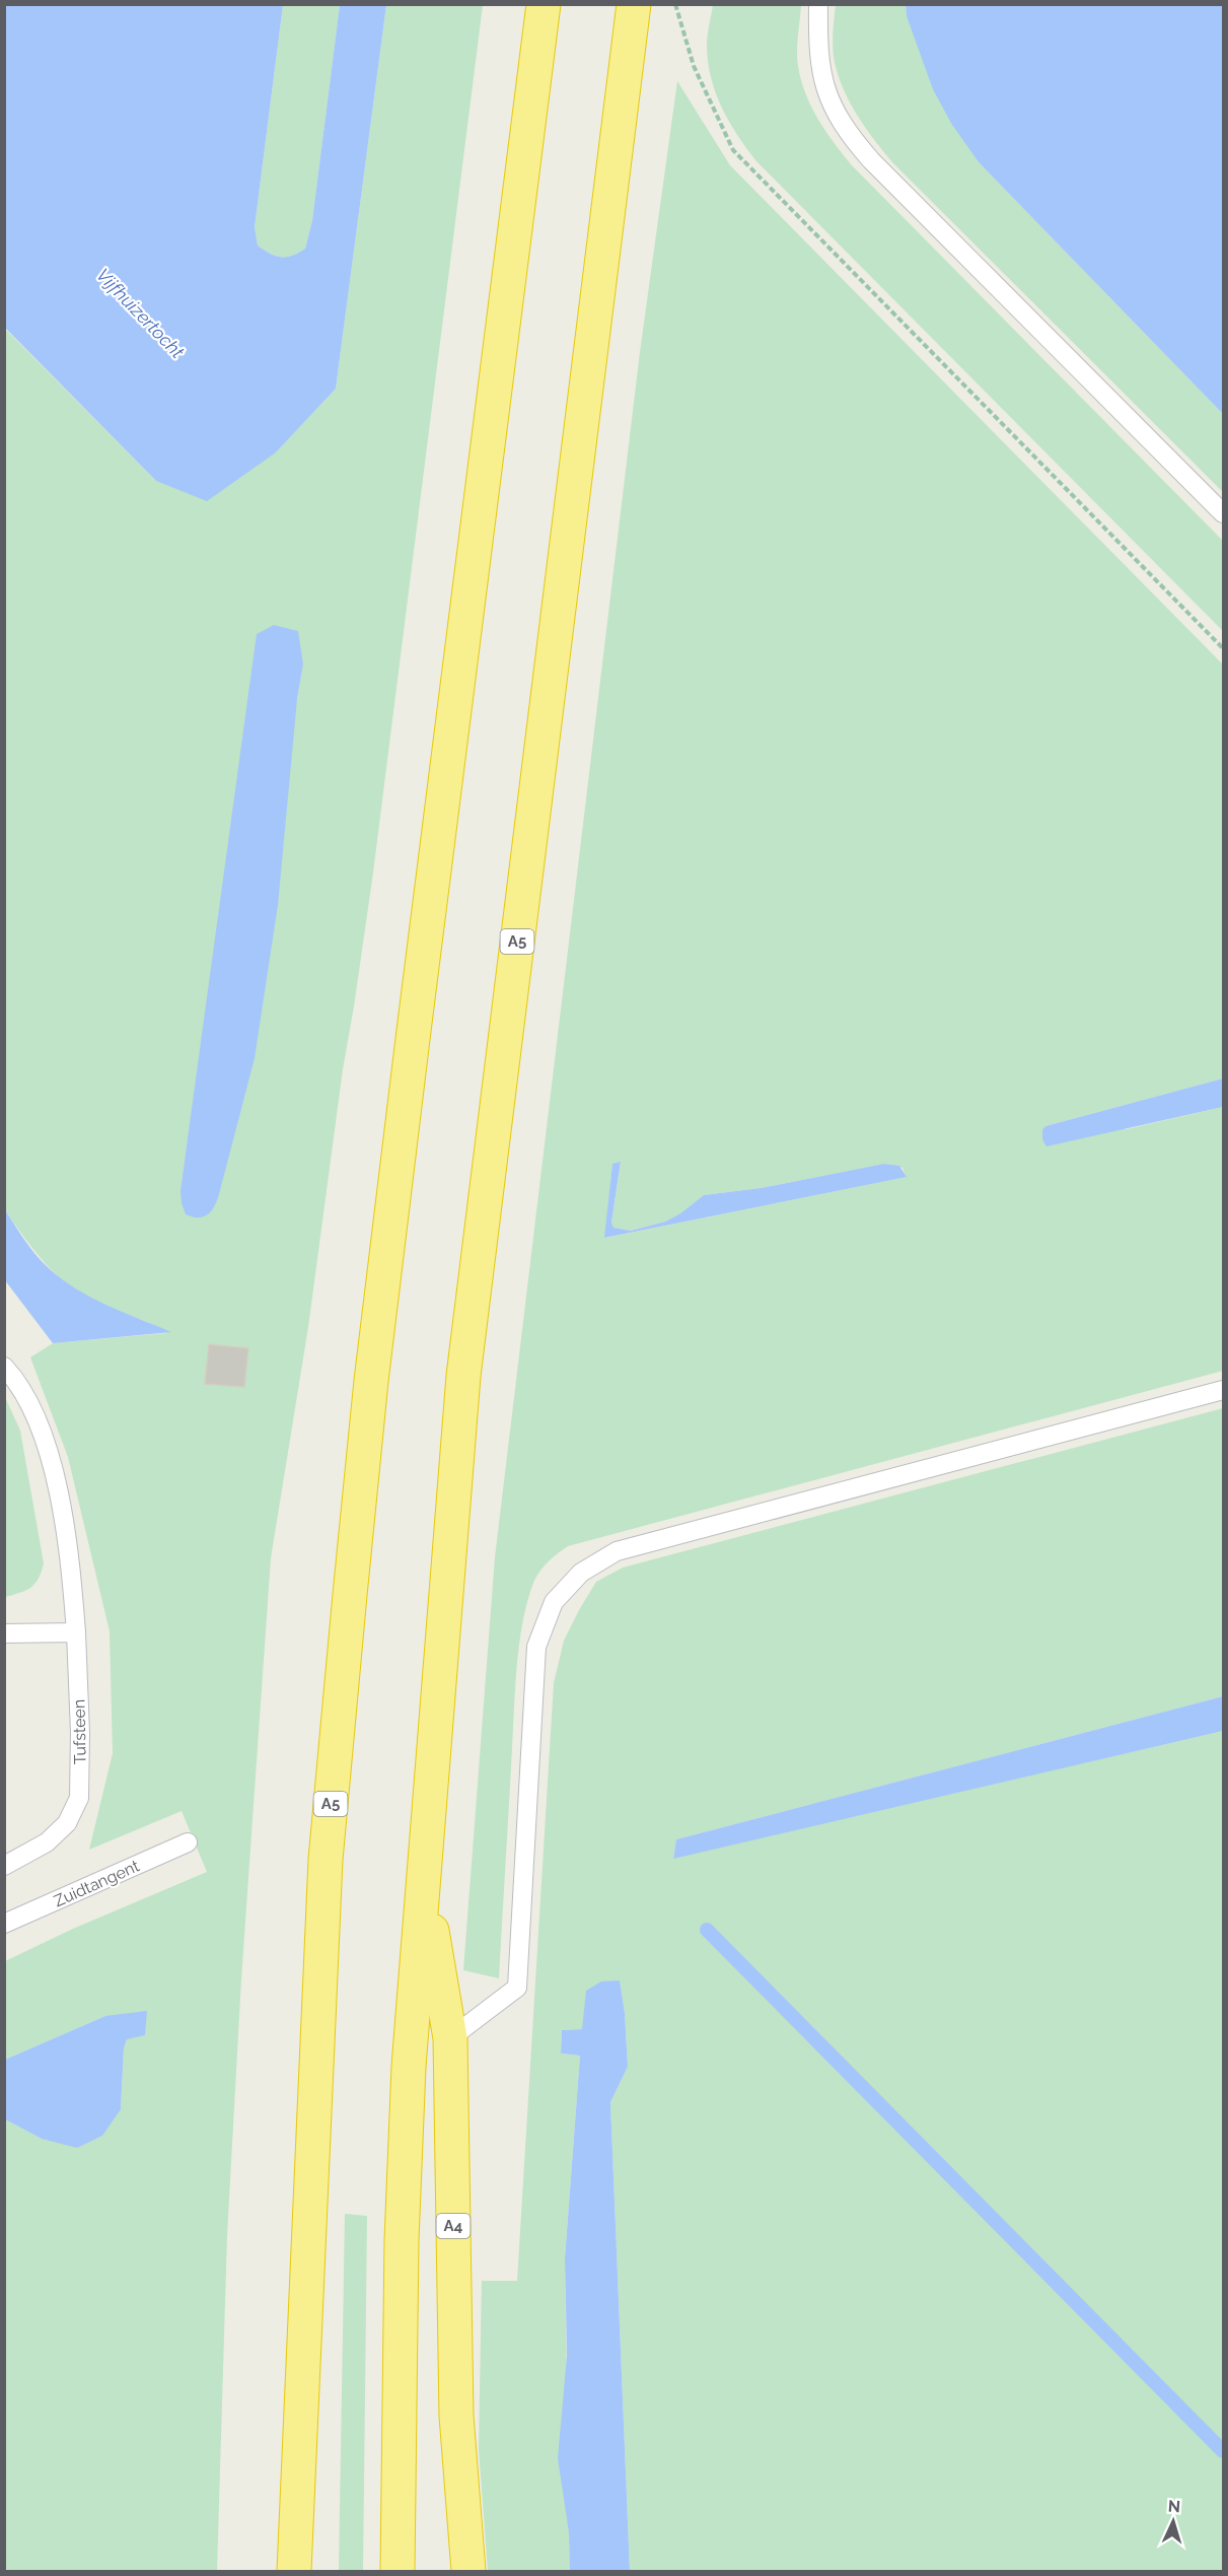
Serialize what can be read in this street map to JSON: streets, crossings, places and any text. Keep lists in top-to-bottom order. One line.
{"streets":{"highway":["A5","A4"],"lane":["Tufsteen","Zuidtangent"]},"crossings":[["A5","A4"]],"water":["Vijfhuizertocht"],"north":"top"}
